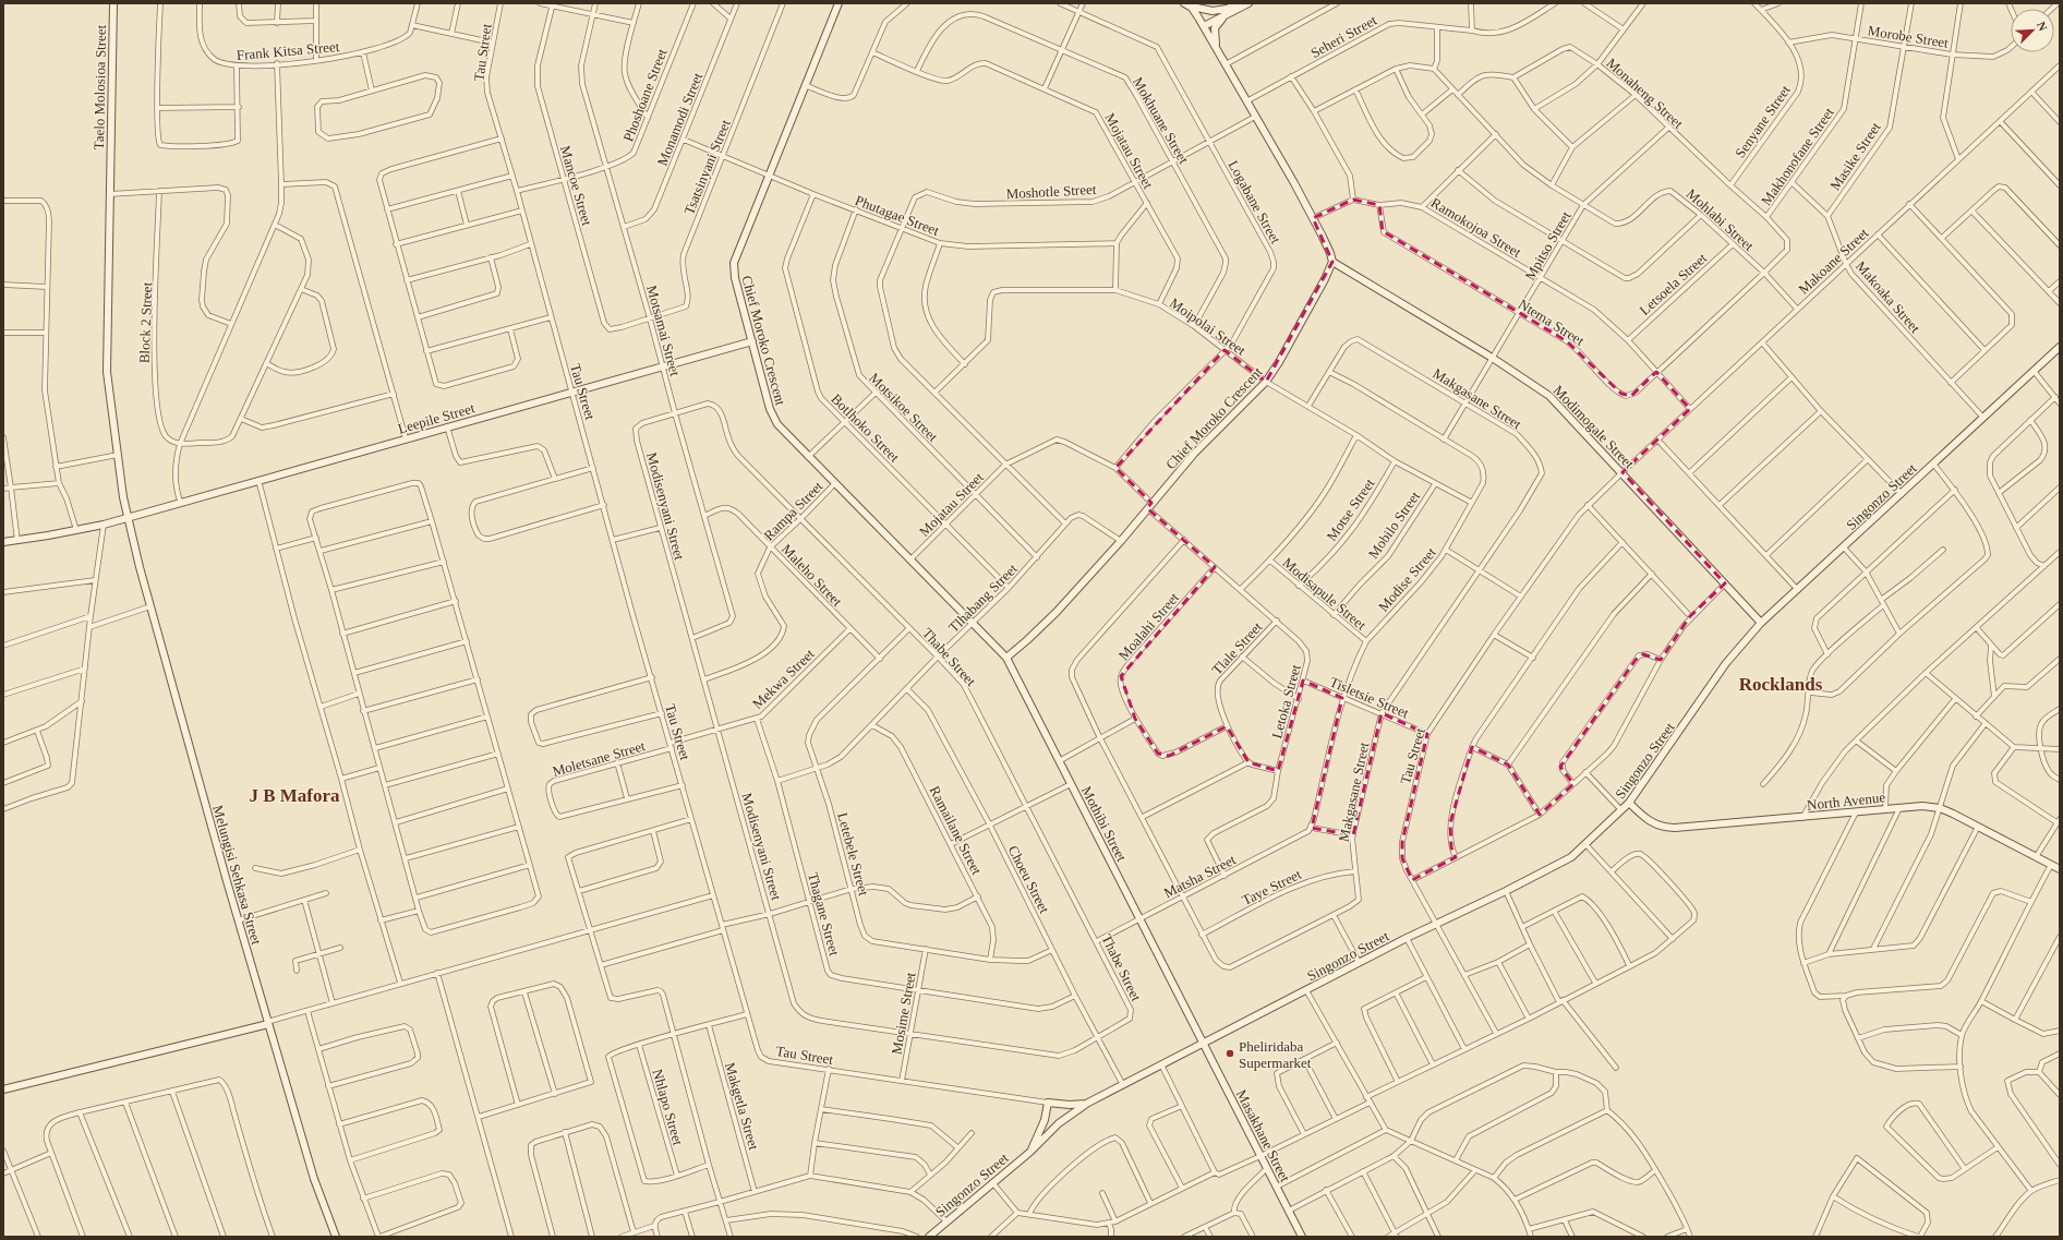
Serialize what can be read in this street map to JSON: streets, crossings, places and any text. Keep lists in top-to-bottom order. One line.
{"streets":{"street":["Seheri Street","Morobe Street","Frank Kitsa Street","Tau Street","Taelo Molosioa Street","Monaheng Street","Phoshoane Street","Monamodi Street","Mokhuane Street","Senyane Street","Mojatau Street","Makhonofane Street","Masike Street","Tsatsinyani Street","Mancoe Street","Moshotle Street","Logabane Street","Phutagae Street","Mohlabi Street","Ramokojoa Street","Mpitso Street","Makoane Street","Letsoela Street","Makoaka Street","Ntema Street","Block 2 Street","Moipolai Street","Motsamai Street","Chief Moroko Crescent","Makgasane Street","Motsikoe Street","Leepile Street","Modimogale Street","Botlhoko Street","Singonzo Street","Modisenyani Street","Motse Street","Rampa Street","Mobilo Street","Maleho Street","Modise Street","Modisapule Street","Tlhabang Street","Moalahi Street","Tlale Street","Thabe Street","Mekwa Street","Tisletsie Street","Letoka Street","Moletsane Street","North Avenue","Mothibi Street","Ramailane Street","Letebele Street","Melungisi Sehkasa Street","Matsha Street","Choeu Street","Taye Street","Thagane Street","Mosime Street","Makgetla Street","Nhlapo Street","Masakhane Street"]},"crossings":[["Morobe Street","Senyane Street"],["Morobe Street","Makhonofane Street"],["Morobe Street","Masike Street"],["Tau Street","Phoshoane Street"],["Tau Street","Makoane Street"],["Tau Street","Leepile Street"],["Tau Street","Modimogale Street"],["Tau Street","Singonzo Street"],["Tau Street","Mekwa Street"],["Tau Street","Tisletsie Street"],["Tau Street","Moletsane Street"],["Tau Street","Mosime Street"],["Taelo Molosioa Street","Melungisi Sehkasa Street"],["Monaheng Street","Senyane Street"],["Monaheng Street","Makhonofane Street"],["Monaheng Street","Mpitso Street"],["Monaheng Street","Ntema Street"],["Phoshoane Street","Mancoe Street"],["Phoshoane Street","Motsamai Street"],["Monamodi Street","Phutagae Street"],["Monamodi Street","Motsamai Street"],["Mokhuane Street","Mojatau Street"],["Mokhuane Street","Moshotle Street"],["Mokhuane Street","Moipolai Street"],["Mojatau Street","Moshotle Street"],["Mojatau Street","Moipolai Street"],["Mojatau Street","Chief Moroko Crescent"],["Mojatau Street","Motsikoe Street"],["Mojatau Street","Botlhoko Street"],["Makhonofane Street","Makoaka Street"],["Masike Street","Makoaka Street"],["Tsatsinyani Street","Mancoe Street"],["Tsatsinyani Street","Phutagae Street"],["Tsatsinyani Street","Motsamai Street"],["Mancoe Street","Motsamai Street"],["Moshotle Street","Logabane Street"],["Moshotle Street","Phutagae Street"],["Logabane Street","Moipolai Street"],["Logabane Street","Letoka Street"],["Phutagae Street","Chief Moroko Crescent"],["Phutagae Street","Motsikoe Street"],["Phutagae Street","Botlhoko Street"],["Mohlabi Street","Mpitso Street"],["Mohlabi Street","Makoane Street"],["Mohlabi Street","Letsoela Street"],["Mohlabi Street","Ntema Street"],["Ramokojoa Street","Mpitso Street"],["Ramokojoa Street","Makoane Street"],["Ramokojoa Street","Letsoela Street"],["Ramokojoa Street","Ntema Street"],["Mpitso Street","Ntema Street"],["Mpitso Street","Makgasane Street"],["Mpitso Street","Modimogale Street"],["Mpitso Street","Modise Street"],["Makoane Street","Makoaka Street"],["Makoane Street","Modimogale Street"],["Makoaka Street","Singonzo Street"],["Moipolai Street","Chief Moroko Crescent"],["Moipolai Street","Makgasane Street"],["Moipolai Street","Motse Street"],["Moipolai Street","Mobilo Street"],["Moipolai Street","Modise Street"],["Motsamai Street","Leepile Street"],["Motsamai Street","Modisenyani Street"],["Motsamai Street","Maleho Street"],["Motsamai Street","Thabe Street"],["Chief Moroko Crescent","Leepile Street"],["Chief Moroko Crescent","Modimogale Street"],["Chief Moroko Crescent","Rampa Street"],["Chief Moroko Crescent","Tlhabang Street"],["Chief Moroko Crescent","Letoka Street"],["Chief Moroko Crescent","Mothibi Street"],["Makgasane Street","Modise Street"],["Makgasane Street","Tisletsie Street"],["Makgasane Street","Letoka Street"],["Makgasane Street","Matsha Street"],["Makgasane Street","Taye Street"],["Motsikoe Street","Tlhabang Street"],["Leepile Street","Melungisi Sehkasa Street"],["Modimogale Street","Singonzo Street"],["Botlhoko Street","Tlhabang Street"],["Singonzo Street","North Avenue"],["Singonzo Street","Mothibi Street"],["Singonzo Street","Choeu Street"],["Singonzo Street","Masakhane Street"],["Modisenyani Street","Rampa Street"],["Modisenyani Street","Thabe Street"],["Modisenyani Street","Mekwa Street"],["Modisenyani Street","Choeu Street"],["Modisenyani Street","Mosime Street"],["Motse Street","Modisapule Street"],["Rampa Street","Maleho Street"],["Rampa Street","Thabe Street"],["Mobilo Street","Modisapule Street"],["Maleho Street","Mekwa Street"],["Maleho Street","Letebele Street"],["Modise Street","Modisapule Street"],["Modise Street","Tisletsie Street"],["Modise Street","Matsha Street"],["Tlhabang Street","Thabe Street"],["Tlhabang Street","Mothibi Street"],["Tlhabang Street","Ramailane Street"],["Tlhabang Street","Letebele Street"],["Tlhabang Street","Choeu Street"],["Tlhabang Street","Thagane Street"],["Moalahi Street","Tlale Street"],["Moalahi Street","Letoka Street"],["Tlale Street","Letoka Street"],["Thabe Street","Letebele Street"],["Thabe Street","Matsha Street"],["Thabe Street","Choeu Street"],["Mekwa Street","Thagane Street"],["Tisletsie Street","Letoka Street"],["Letoka Street","Matsha Street"],["Mothibi Street","Matsha Street"],["Mothibi Street","Masakhane Street"],["Ramailane Street","Letebele Street"],["Letebele Street","Choeu Street"],["Letebele Street","Mosime Street"],["Choeu Street","Thagane Street"],["Thagane Street","Mosime Street"]],"districts":["Rocklands","J B Mafora"],"places":["Pheliridaba Supermarket"],"north":"top right"}
